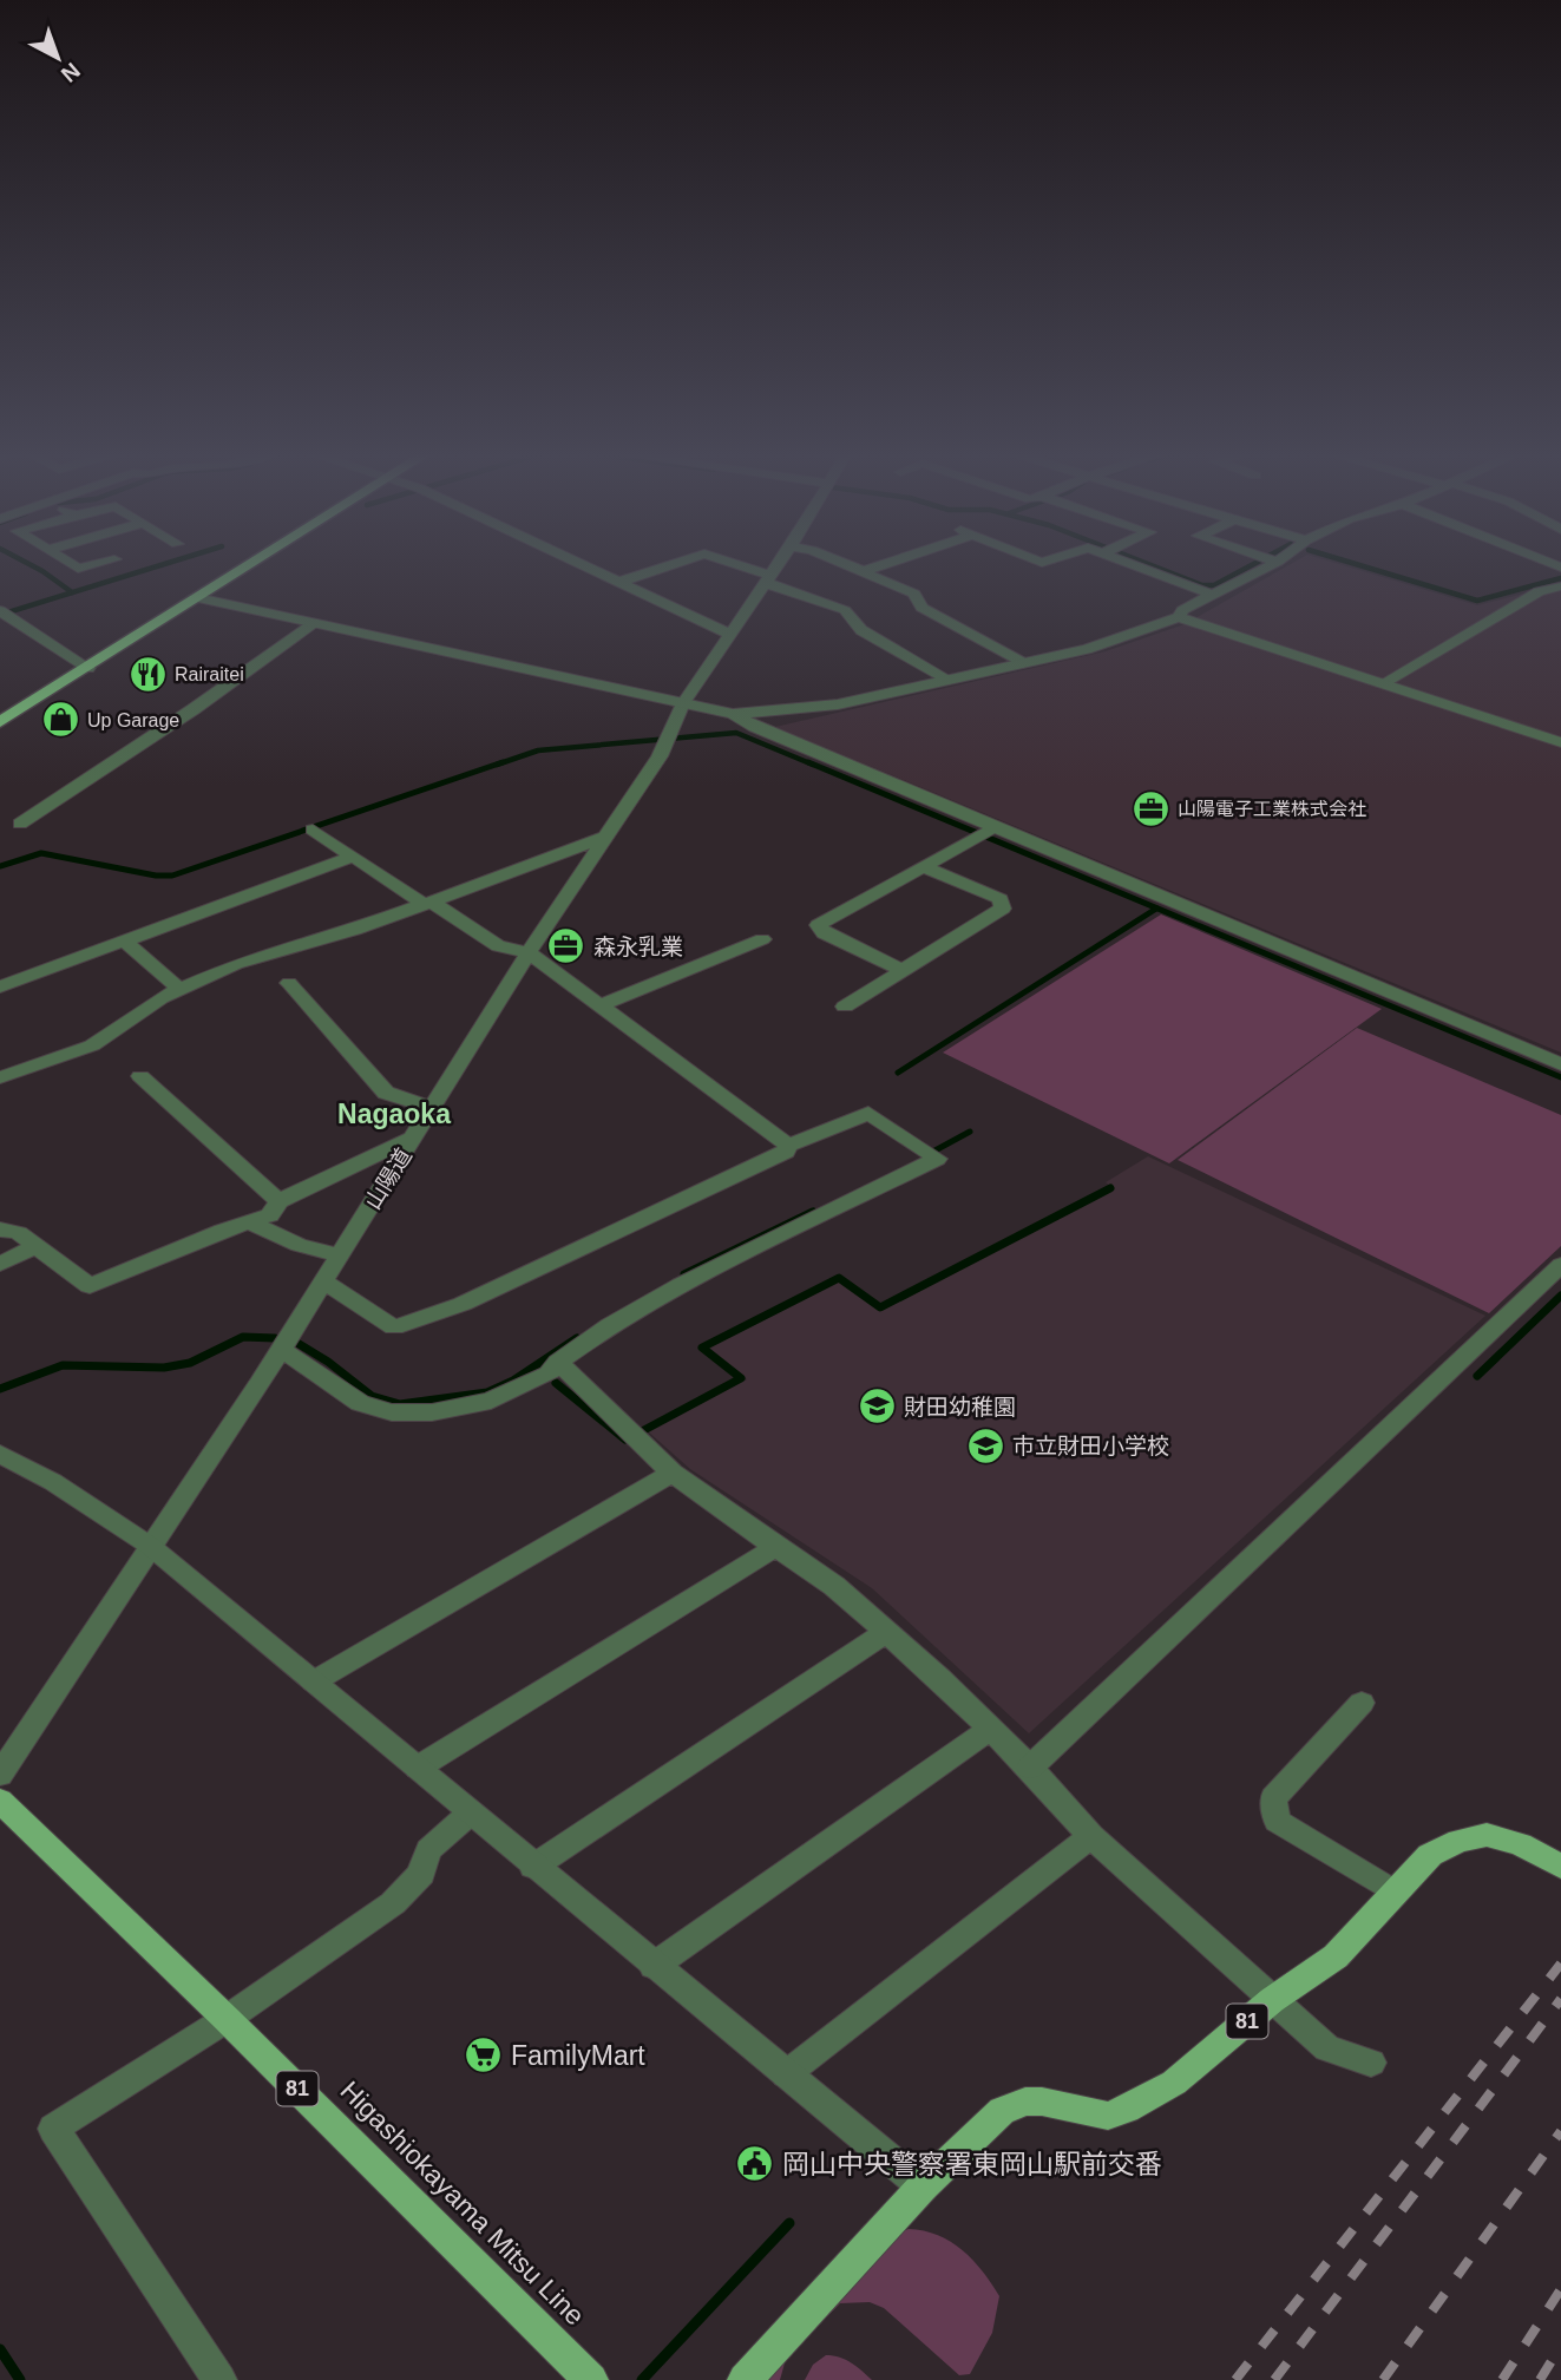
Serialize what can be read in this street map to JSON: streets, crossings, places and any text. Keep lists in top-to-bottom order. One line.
{"streets":{"main road":["81","Higashiokayama Mitsu Line"],"street":["山陽道"]},"districts":["Nagaoka"],"places":{"restaurant":["Rairaitei"],"shop":["Up Garage"],"office":["山陽電子工業株式会社","森永乳業"],"school or university":["財田幼稚園","市立財田小学校"],"supermarket":["FamilyMart"],"public building":["岡山中央警察署東岡山駅前交番"]},"north":"bottom right"}
